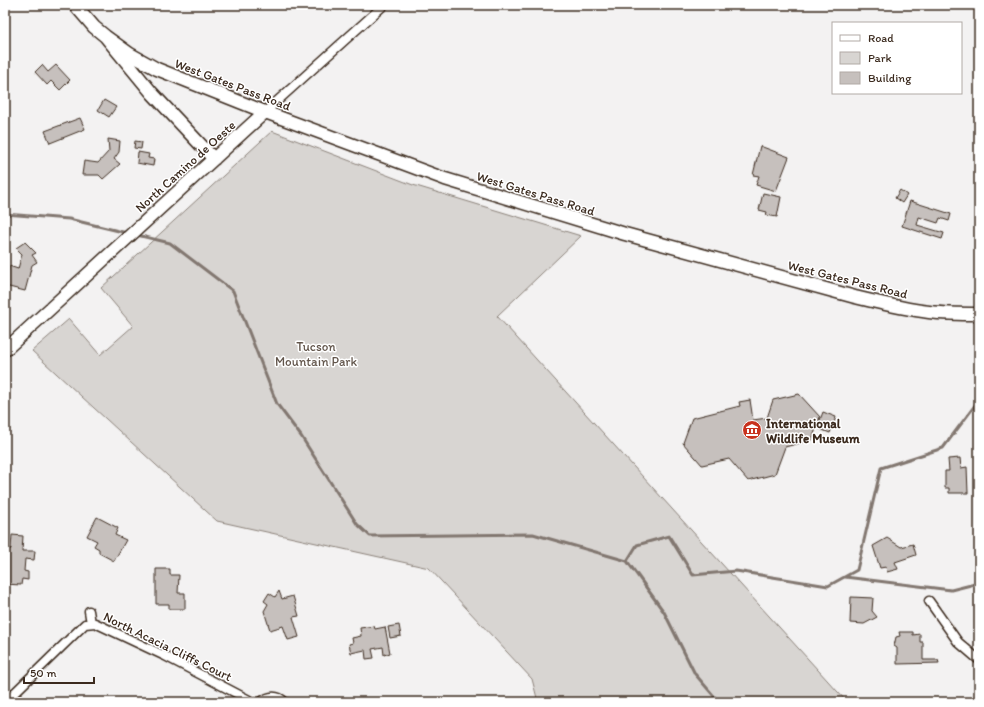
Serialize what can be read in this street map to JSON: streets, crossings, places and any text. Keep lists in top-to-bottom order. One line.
{"streets":{"main road":["West Gates Pass Road","North Camino de Oeste"],"street":["North Acacia Cliffs Court"]},"crossings":[["West Gates Pass Road","North Camino de Oeste"]],"parks":["Tucson Mountain Park"],"places":{"museum":["International Wildlife Museum"]},"legend":["Road","Park","Building"],"scale_bar":"50 m"}
